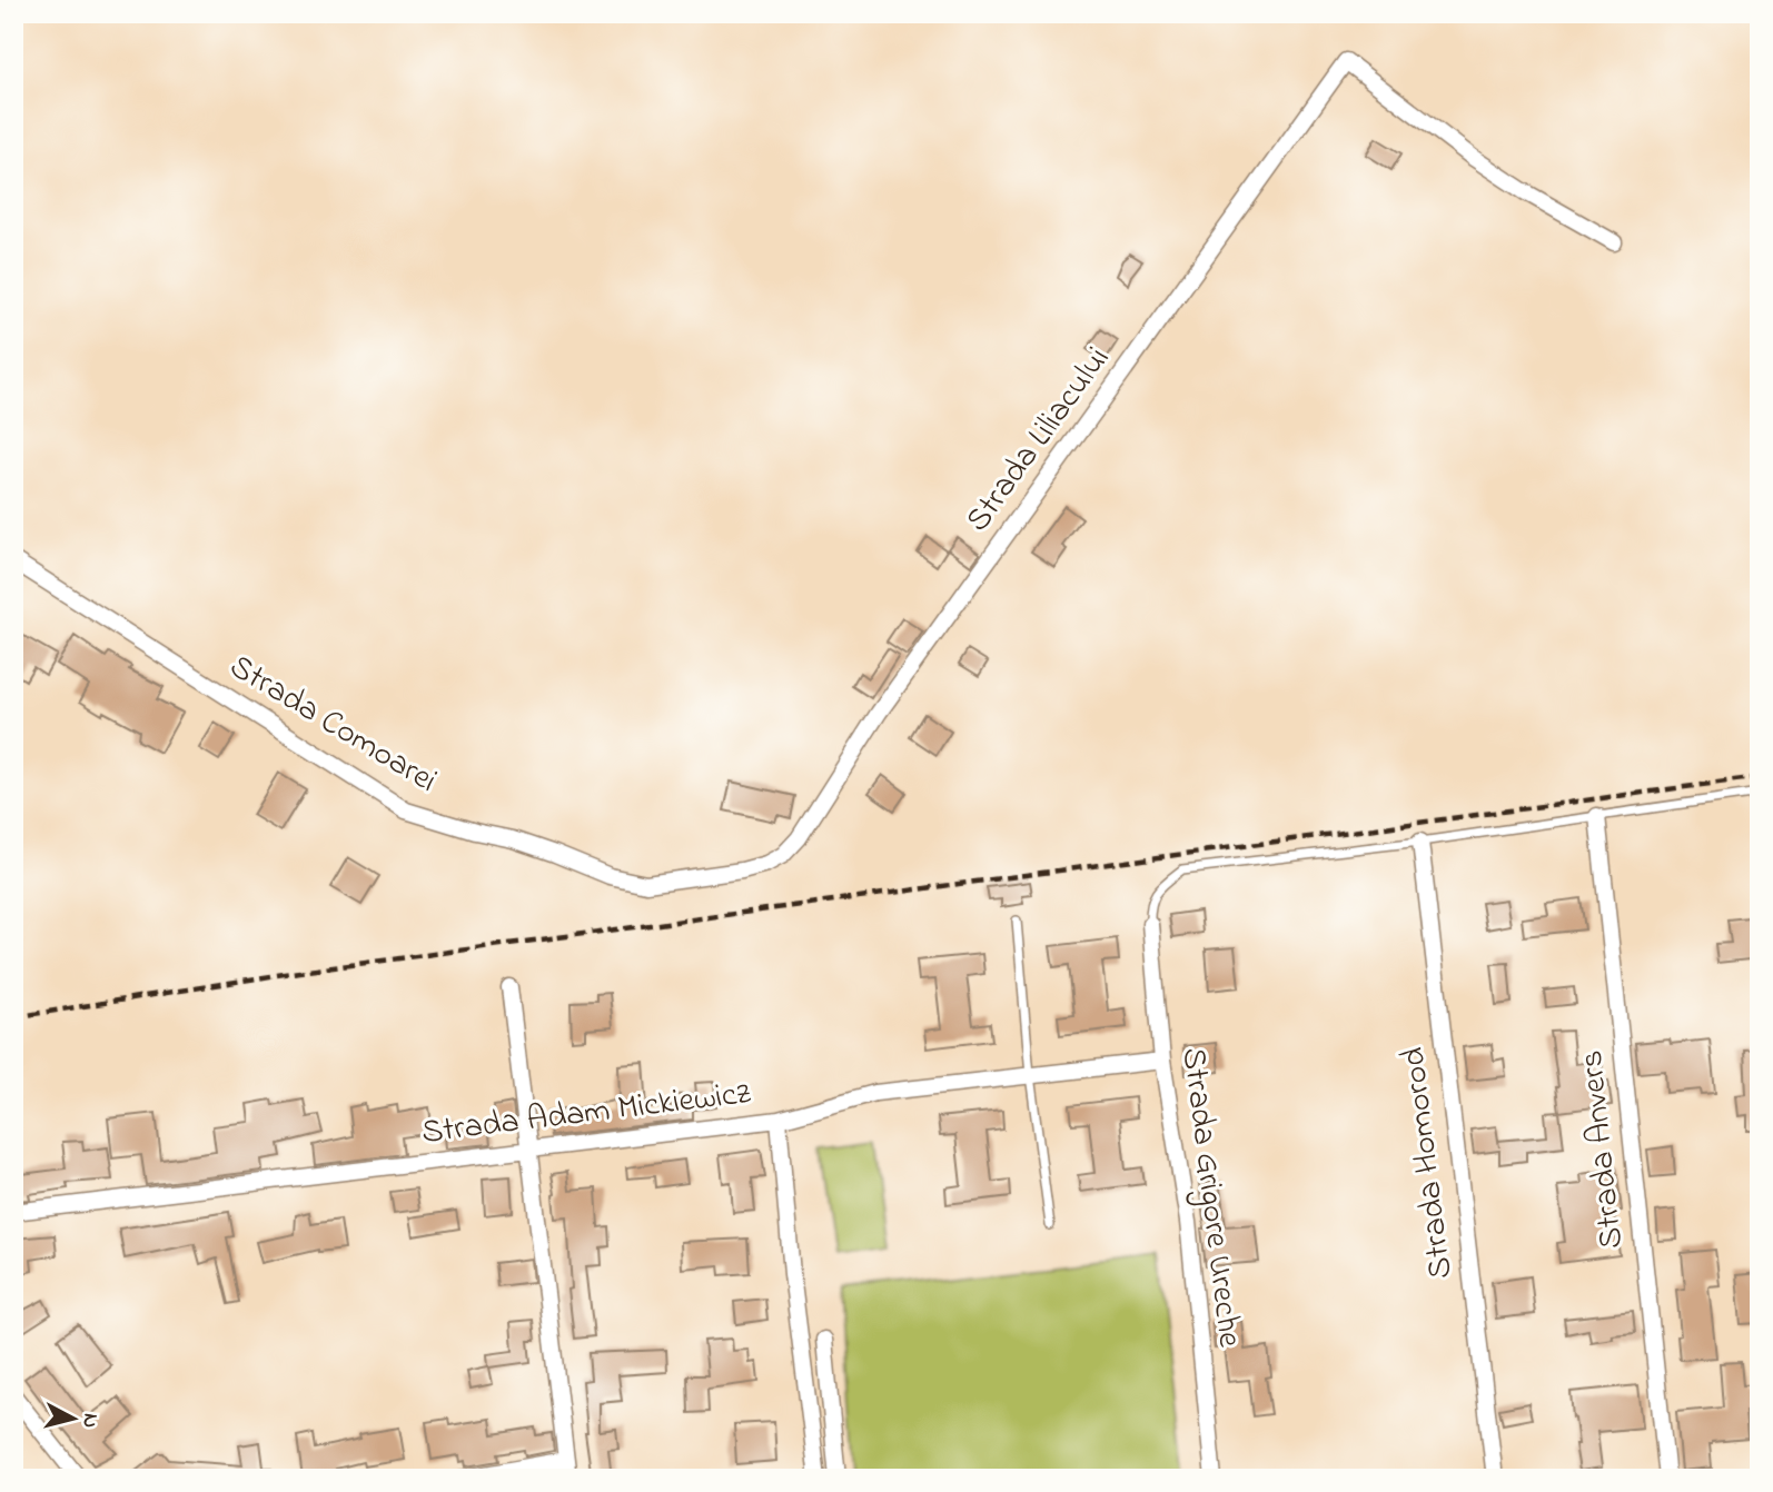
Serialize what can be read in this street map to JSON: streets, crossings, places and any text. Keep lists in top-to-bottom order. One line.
{"streets":{"street":["Strada Liliacului","Strada Comoarei","Strada Adam Mickiewicz","Strada Anvers","Strada Homorod","Strada Grigore Ureche"]},"crossings":[["Strada Liliacului","Strada Comoarei"],["Strada Adam Mickiewicz","Strada Grigore Ureche"]],"north":"right"}
